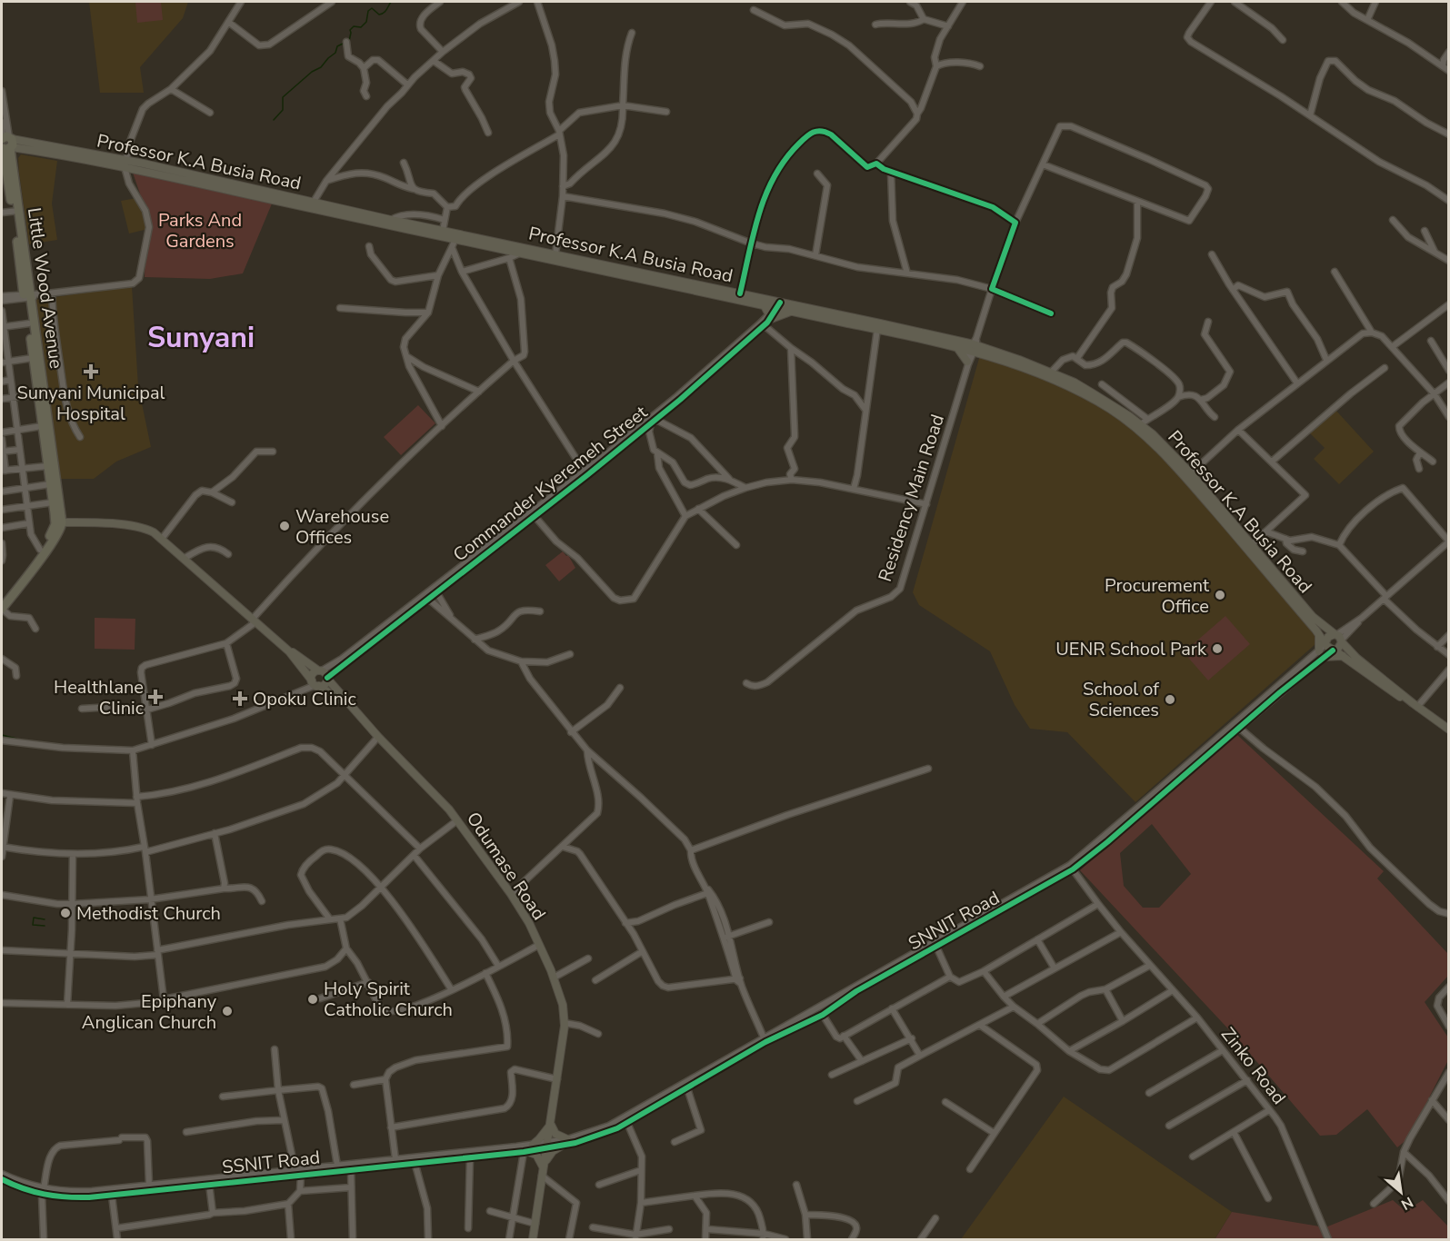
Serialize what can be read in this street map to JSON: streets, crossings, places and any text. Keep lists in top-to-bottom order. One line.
{"streets":{"highway":["Little Wood Avenue"],"main road":["Professor K.A Busia Road","Odumase Road"],"street":["Commander Kyeremeh Street","Residency Main Road","SNNIT Road","Zinko Road","SSNIT Road"]},"crossings":[["Professor K.A Busia Road","Little Wood Avenue"],["Professor K.A Busia Road","Commander Kyeremeh Street"],["Professor K.A Busia Road","Residency Main Road"],["Professor K.A Busia Road","SNNIT Road"],["Little Wood Avenue","Odumase Road"],["Commander Kyeremeh Street","Odumase Road"],["Odumase Road","SNNIT Road"],["Odumase Road","SSNIT Road"],["SNNIT Road","Zinko Road"],["SNNIT Road","SSNIT Road"]],"districts":["Sunyani"],"parks":["Parks And Gardens"],"places":{"health":["Sunyani Municipal Hospital","Healthlane Clinic","Opoku Clinic"],"other":["Warehouse Offices","Procurement Office","UENR School Park","School of Sciences","Methodist Church","Holy Spirit Catholic Church","Epiphany Anglican Church"]},"north":"bottom right"}
